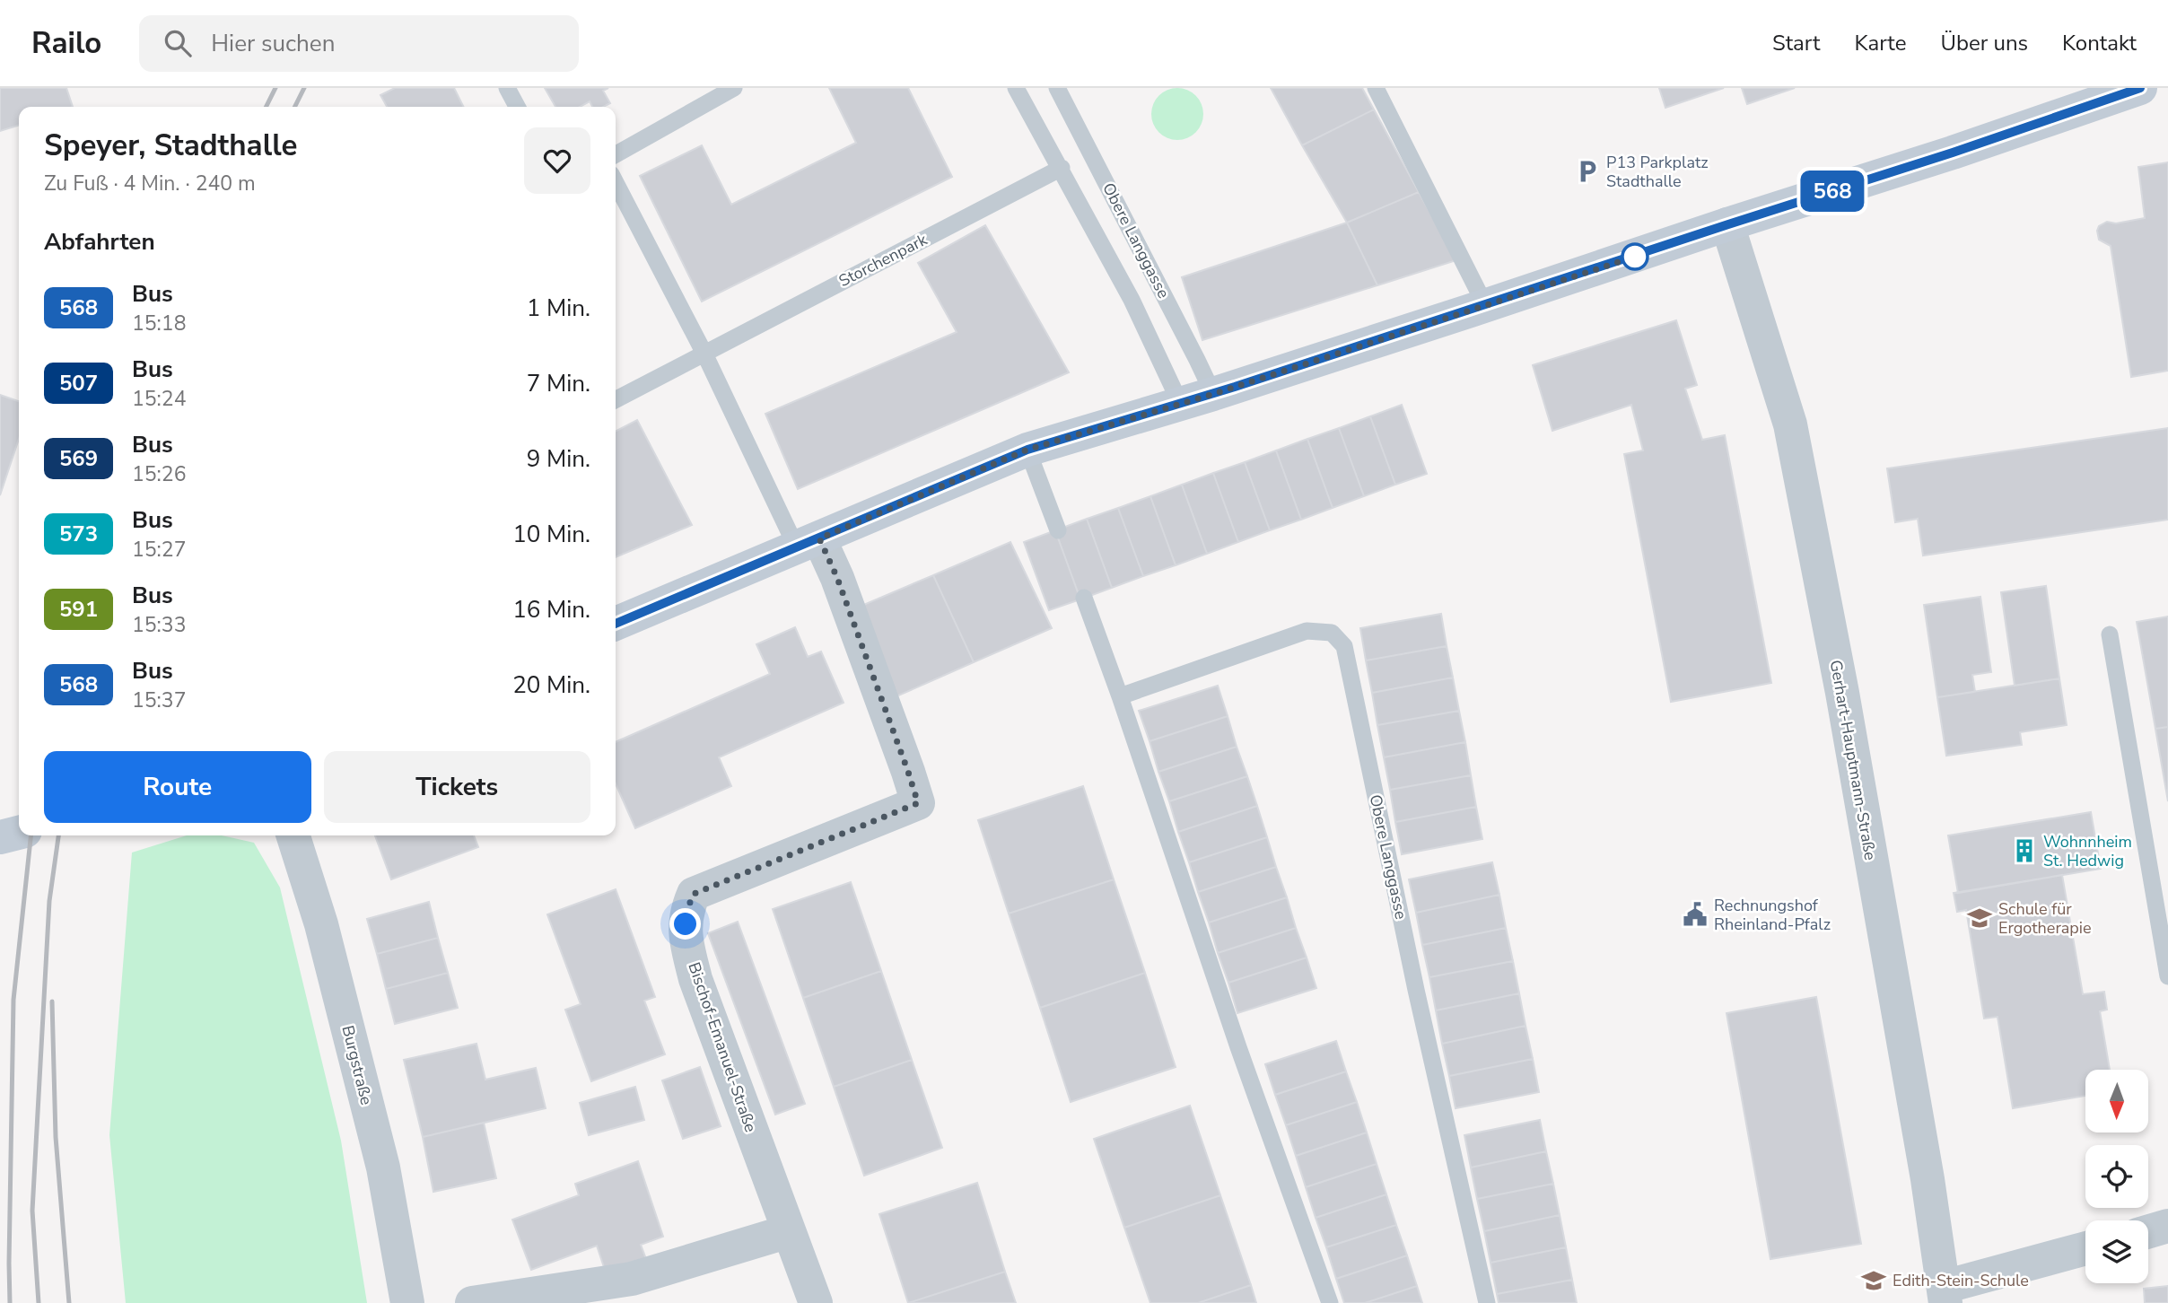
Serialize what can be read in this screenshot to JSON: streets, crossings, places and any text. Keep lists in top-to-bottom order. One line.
{"streets":{"street":["Gerhart-Hauptmann-Straße","Bischof-Emanuel-Straße","Burgstraße"],"lane":["Obere Langgasse","Storchenpark"]},"places":{"parking":["P13 Parkplatz Stadthalle"],"building":["Wohnnheim St. Hedwig"],"public building":["Rechnungshof Rheinland-Pfalz"],"school or university":["Schule für Ergotherapie","Edith-Stein-Schule"]},"lines":["bus line 568"],"north":"bottom","page":{"header":"Railo","search":"Hier suchen","nav":["Start","Karte","Über uns","Kontakt"],"on_map":"568","heading":[["Speyer, Stadthalle","Zu Fuß · 4 Min. · 240 m"],"Abfahrten"],"list":[{"mark":"568","name":"Bus","note":"15:18","value":"1 Min."},{"mark":"507","name":"Bus","note":"15:24","value":"7 Min."},{"mark":"569","name":"Bus","note":"15:26","value":"9 Min."},{"mark":"573","name":"Bus","note":"15:27","value":"10 Min."},{"mark":"591","name":"Bus","note":"15:33","value":"16 Min."},{"mark":"568","name":"Bus","note":"15:37","value":"20 Min."}],"buttons":["Route","Tickets"]}}
